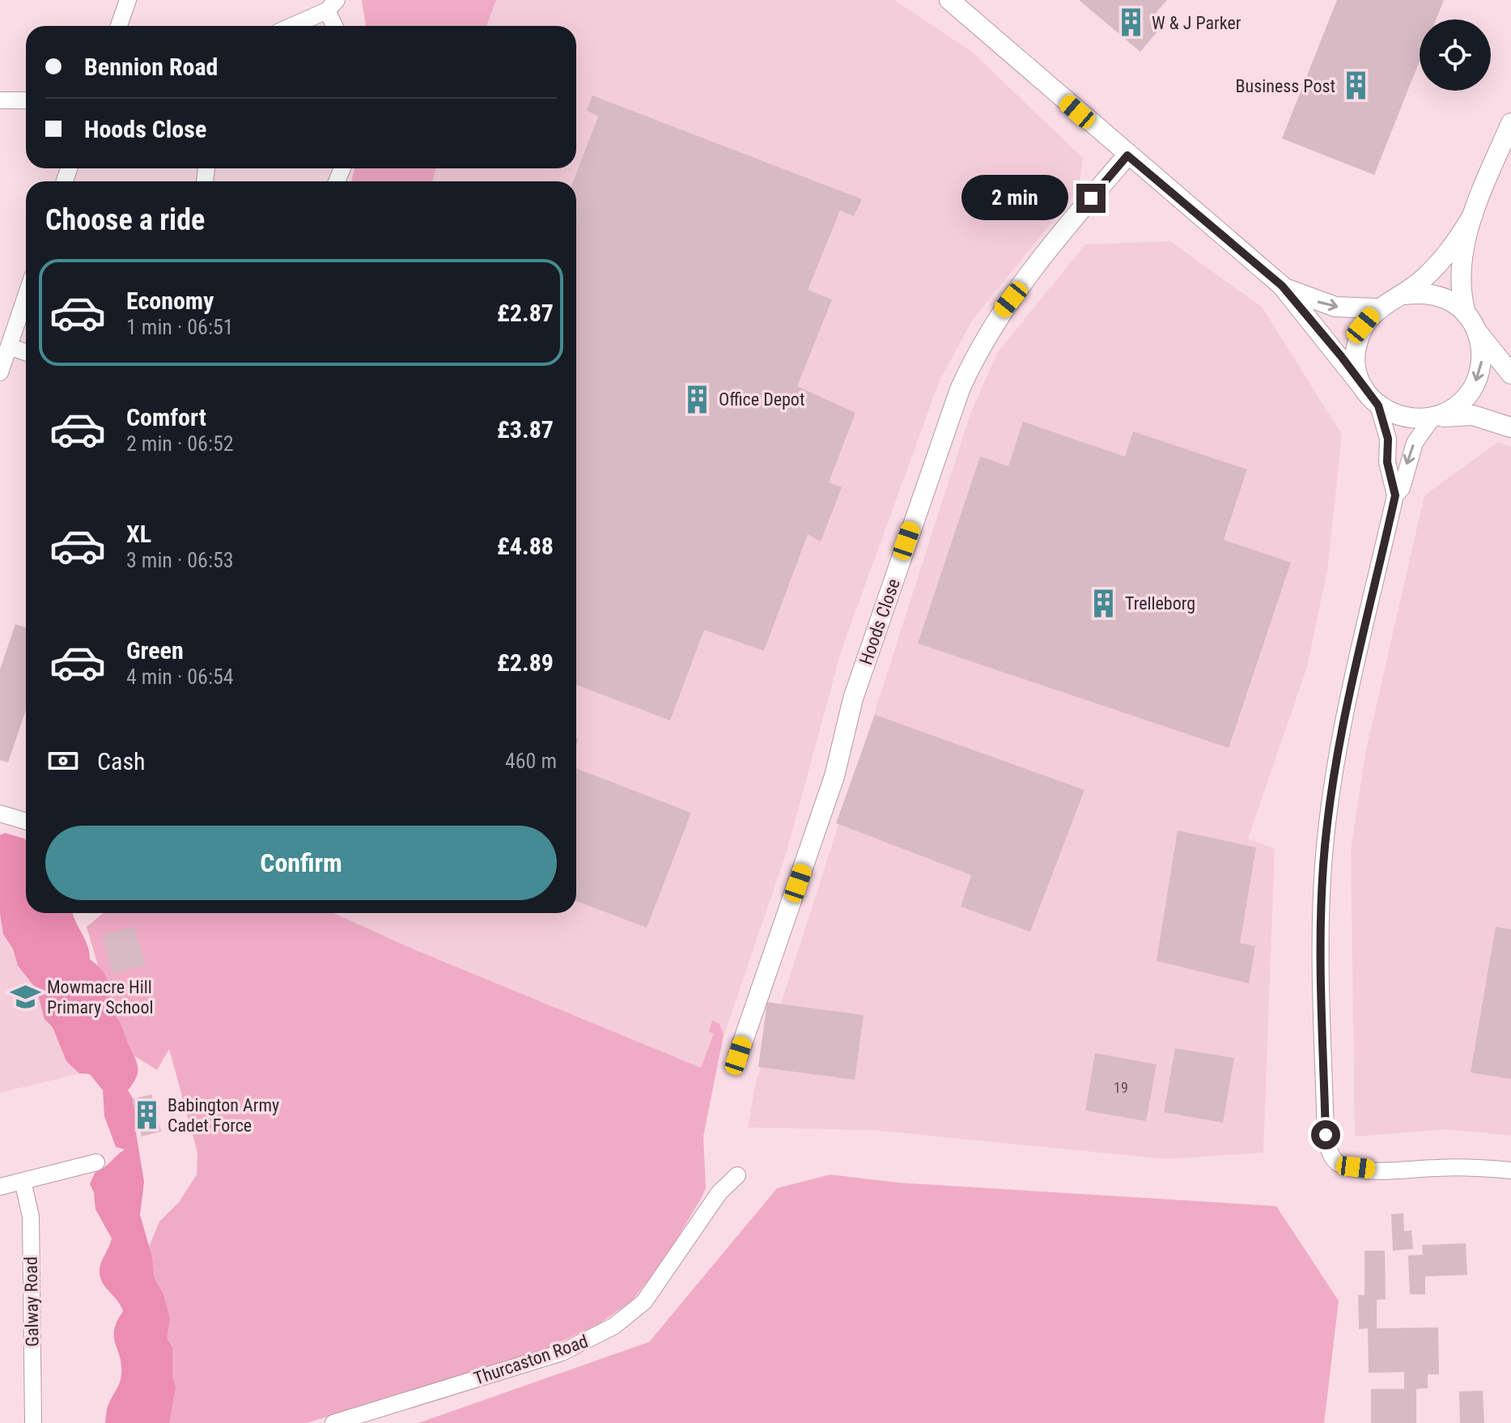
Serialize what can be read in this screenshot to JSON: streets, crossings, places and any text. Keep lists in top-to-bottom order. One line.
{"streets":{"street":["Hoods Close","Galway Road","Thurcaston Road"]},"places":{"building":["W & J Parker","Business Post","Office Depot","Trelleborg","Babington Army Cadet Force"],"school or university":["Mowmacre Hill Primary School"]},"house_numbers":["19"],"page":{"banner":["Bennion Road","Hoods Close"],"bubble":"2 min","heading":"Choose a ride","list":[{"name":"Economy","note":"1 min · 06:51","value":"£2.87"},{"name":"Comfort","note":"2 min · 06:52","value":"£3.87"},{"name":"XL","note":"3 min · 06:53","value":"£4.88"},{"name":"Green","note":"4 min · 06:54","value":"£2.89"}],"pay":["Cash","460 m"],"buttons":"Confirm"}}
